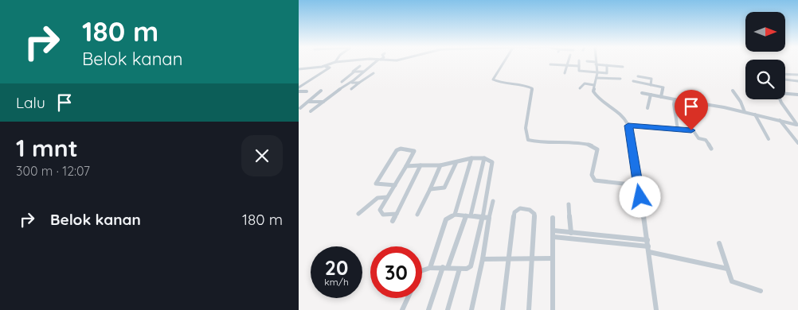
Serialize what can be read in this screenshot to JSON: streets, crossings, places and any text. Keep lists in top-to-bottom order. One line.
{"north":"right","page":{"turn":["180 m","Belok kanan"],"then":"Lalu","heading":["1 mnt","300 m · 12:07"],"list":[{"name":"Belok kanan","value":"180 m"}],"speed":"20 km/h","limit":"30"}}
